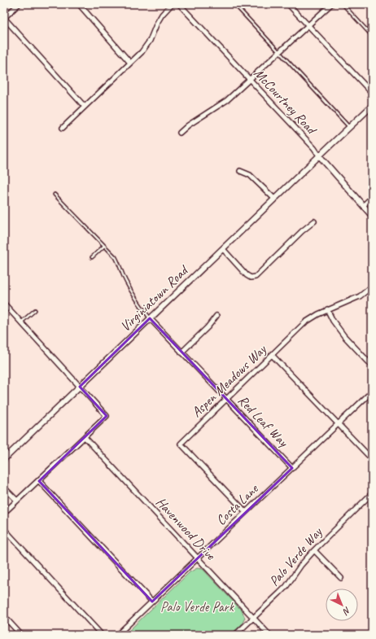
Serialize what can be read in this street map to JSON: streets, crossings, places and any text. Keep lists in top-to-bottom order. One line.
{"streets":{"street":["McCourtney Road","Virginiatown Road","Aspen Meadows Way","Red Leaf Way","Costa Lane","Havenwood Drive","Palo Verde Way"]},"crossings":[["McCourtney Road","Virginiatown Road"],["Virginiatown Road","Red Leaf Way"],["Aspen Meadows Way","Red Leaf Way"],["Aspen Meadows Way","Costa Lane"],["Red Leaf Way","Costa Lane"],["Costa Lane","Havenwood Drive"],["Havenwood Drive","Palo Verde Way"]],"parks":["Palo Verde Park"],"north":"bottom right"}
